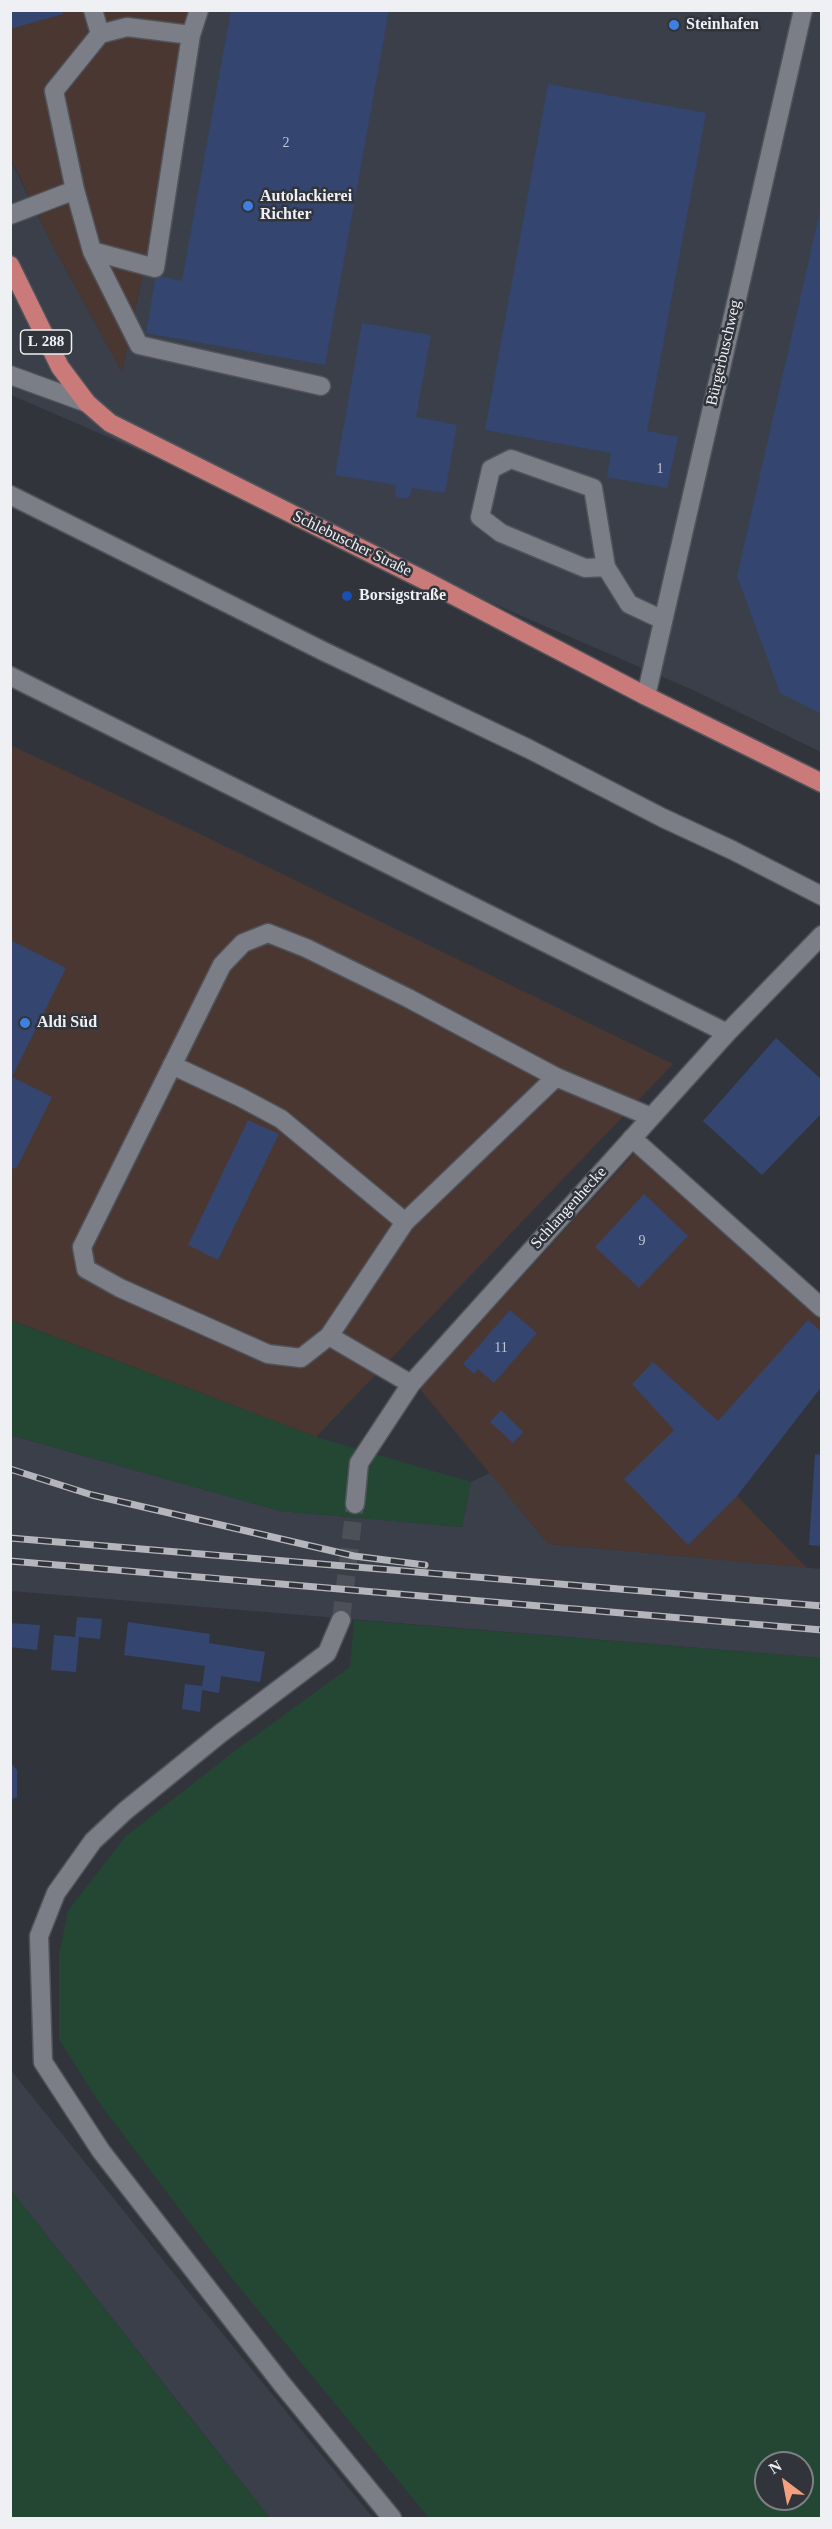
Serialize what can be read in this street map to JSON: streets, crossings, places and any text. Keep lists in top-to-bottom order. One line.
{"streets":{"main road":["L 288","Schlebuscher Straße"],"street":["Bürgerbuschweg","Schlangenhecke"]},"crossings":[["L 288","Schlebuscher Straße"],["Bürgerbuschweg","Schlebuscher Straße"]],"places":["Steinhafen","Autolackierei Richter","Borsigstraße","Aldi Süd"],"house_numbers":["2","1","9","11"],"north":"top left"}
